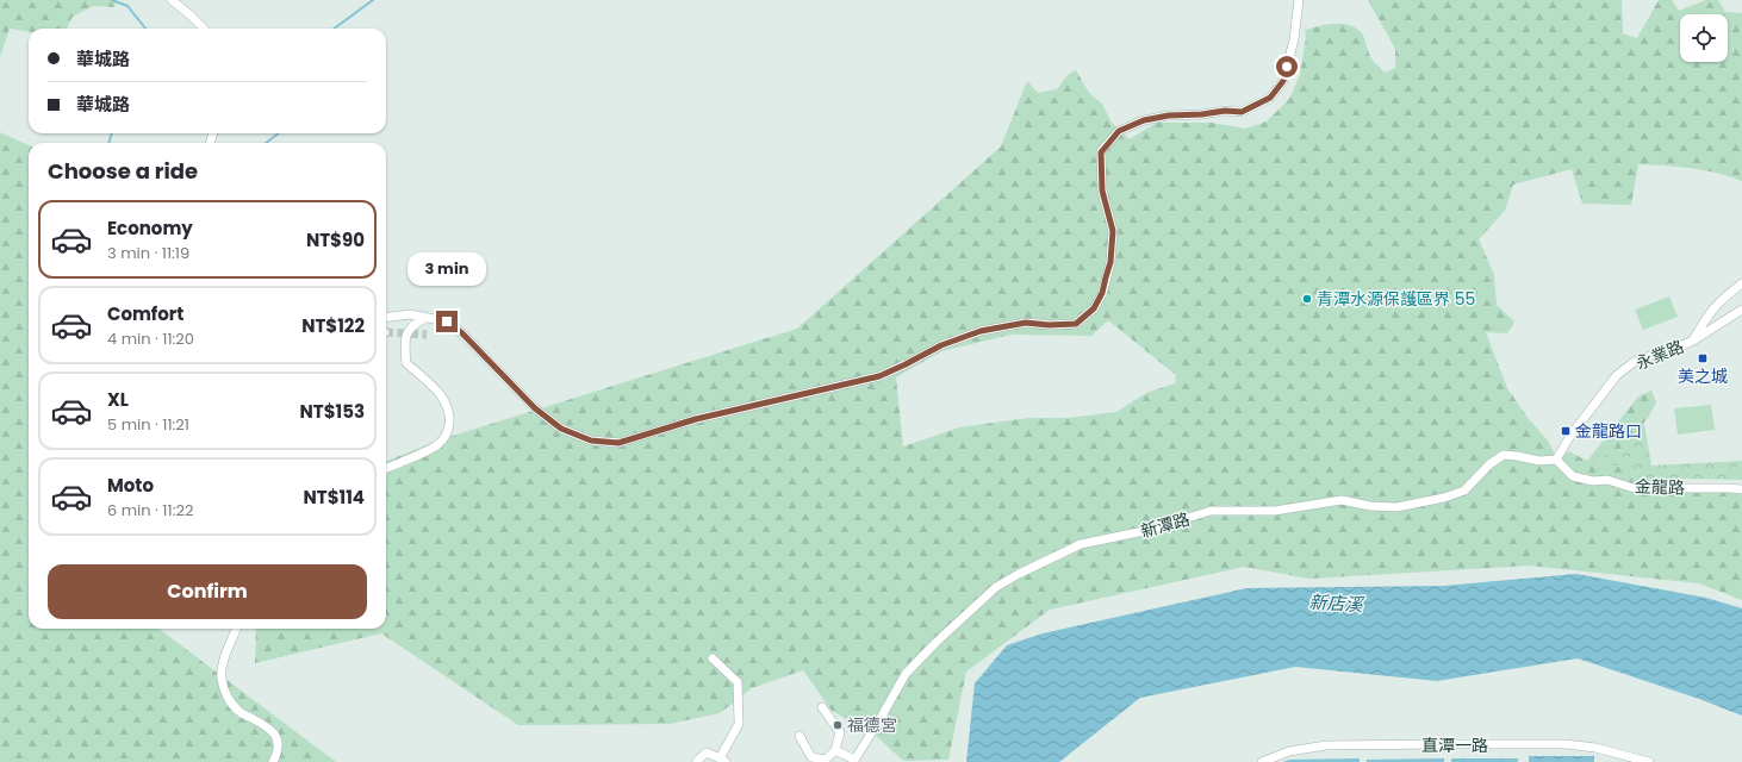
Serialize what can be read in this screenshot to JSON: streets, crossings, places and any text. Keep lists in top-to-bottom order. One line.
{"streets":{"street":["永業路","金龍路","新潭路","直潭一路"]},"crossings":[["永業路","金龍路"],["永業路","新潭路"],["金龍路","新潭路"]],"water":["新店溪"],"places":{"other":["青潭水源保護區界 55","福德宮"],"transit":["美之城","金龍路口"]},"page":{"banner":["華城路","華城路"],"heading":"Choose a ride","list":[{"name":"Economy","note":"3 min · 11:19","value":"NT$90"},{"name":"Comfort","note":"4 min · 11:20","value":"NT$122"},{"name":"XL","note":"5 min · 11:21","value":"NT$153"},{"name":"Moto","note":"6 min · 11:22","value":"NT$114"}],"bubble":"3 min","buttons":"Confirm"}}
